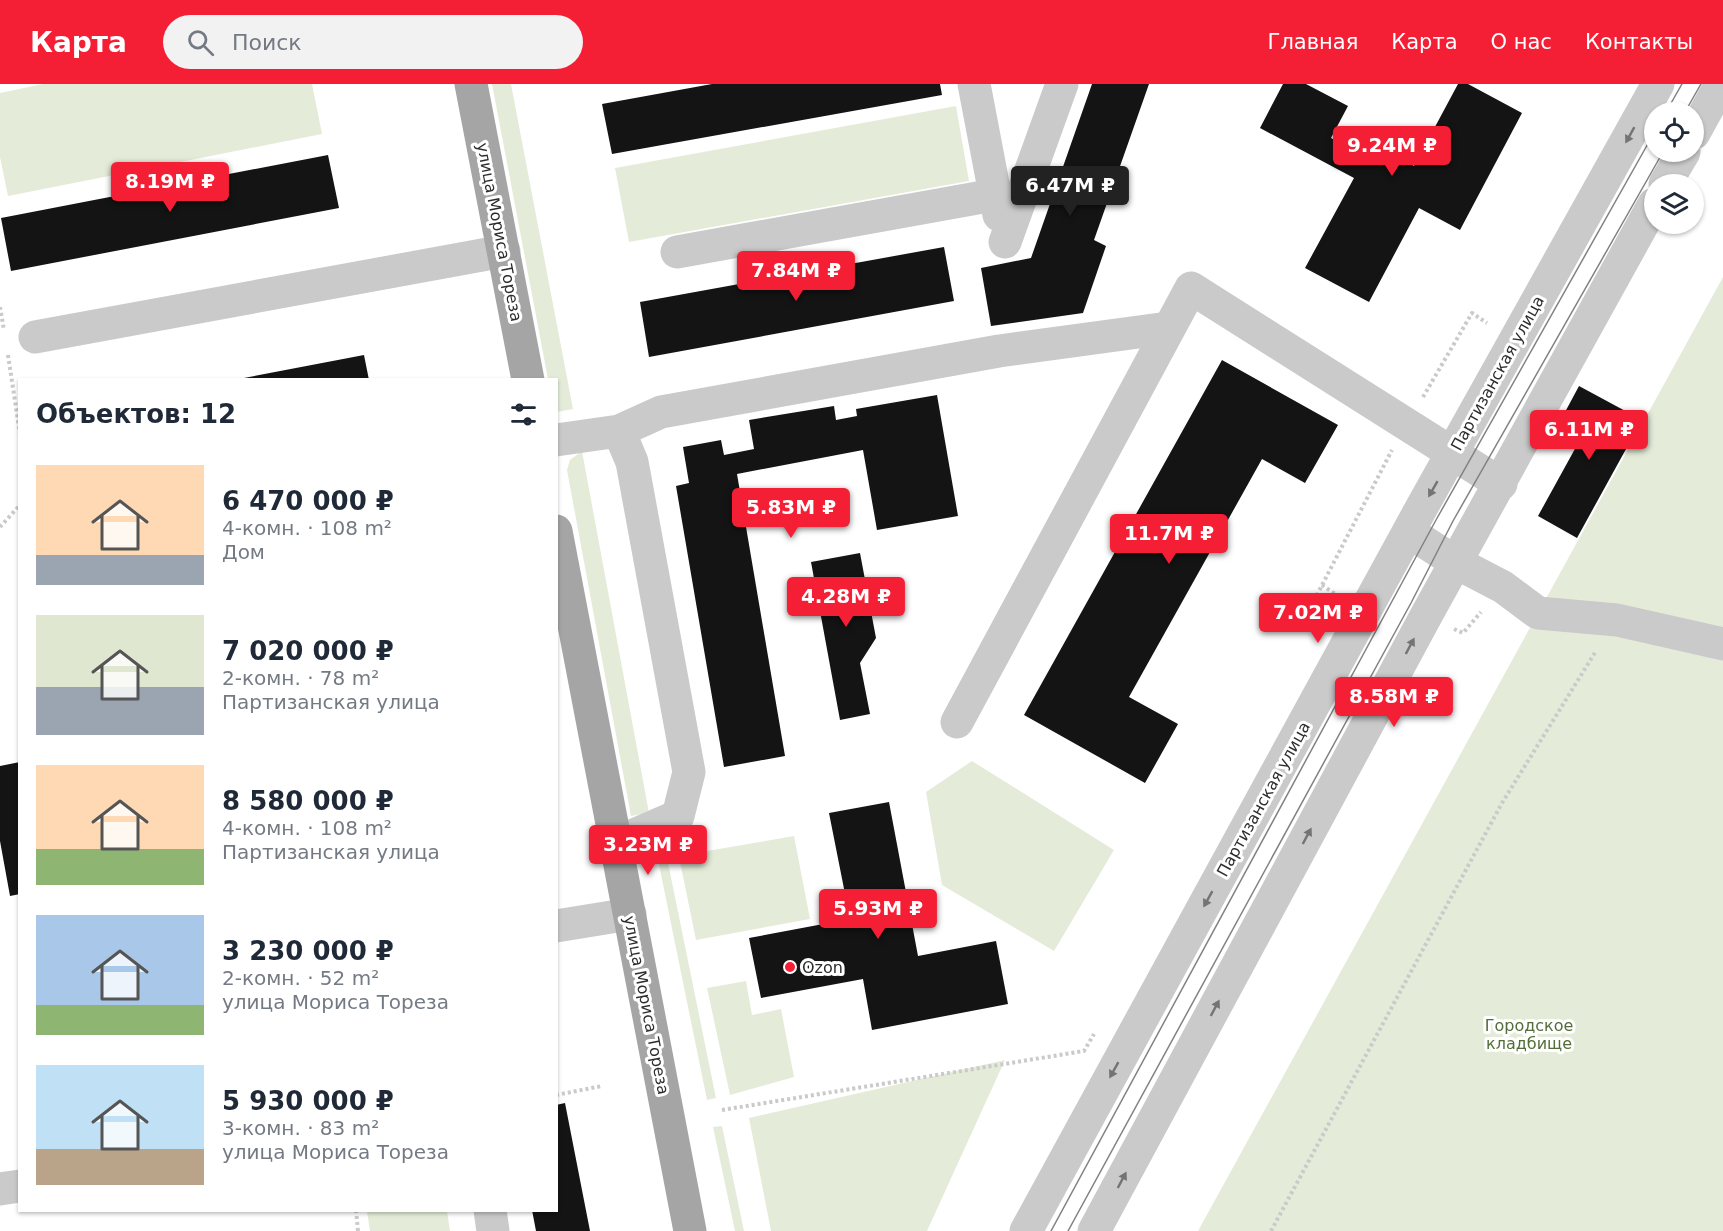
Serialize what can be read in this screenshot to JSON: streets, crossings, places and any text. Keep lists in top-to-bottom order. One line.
{"streets":{"main road":["улица Мориса Тореза"],"street":["Партизанская улица"]},"parks":["Городское кладбище"],"places":["Ozon"],"page":{"header":"Карта","search":"Поиск","nav":["Главная","Карта","О нас","Контакты"],"price":["9.24M ₽","8.19M ₽","6.47M ₽","7.84M ₽","6.11M ₽","5.83M ₽","11.7M ₽","4.28M ₽","7.02M ₽","8.58M ₽","3.23M ₽","5.93M ₽"],"heading":"Объектов: 12","list":[{"name":"6 470 000 ₽","note":"4-комн. · 108 m² · Дом"},{"name":"7 020 000 ₽","note":"2-комн. · 78 m² · Партизанская улица"},{"name":"8 580 000 ₽","note":"4-комн. · 108 m² · Партизанская улица"},{"name":"3 230 000 ₽","note":"2-комн. · 52 m² · улица Мориса Тореза"},{"name":"5 930 000 ₽","note":"3-комн. · 83 m² · улица Мориса Тореза"}]}}
